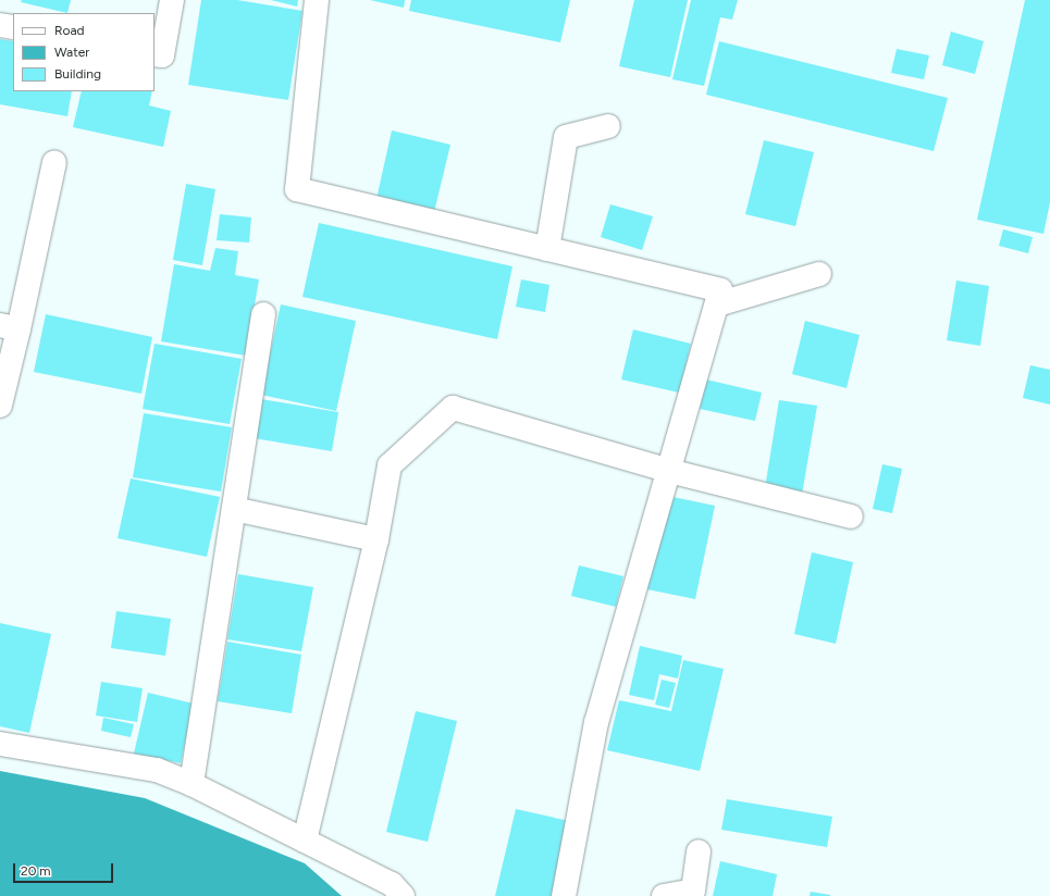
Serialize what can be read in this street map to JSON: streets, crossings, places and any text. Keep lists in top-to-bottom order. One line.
{"legend":["Road","Water","Building"],"scale_bar":"20 m"}
